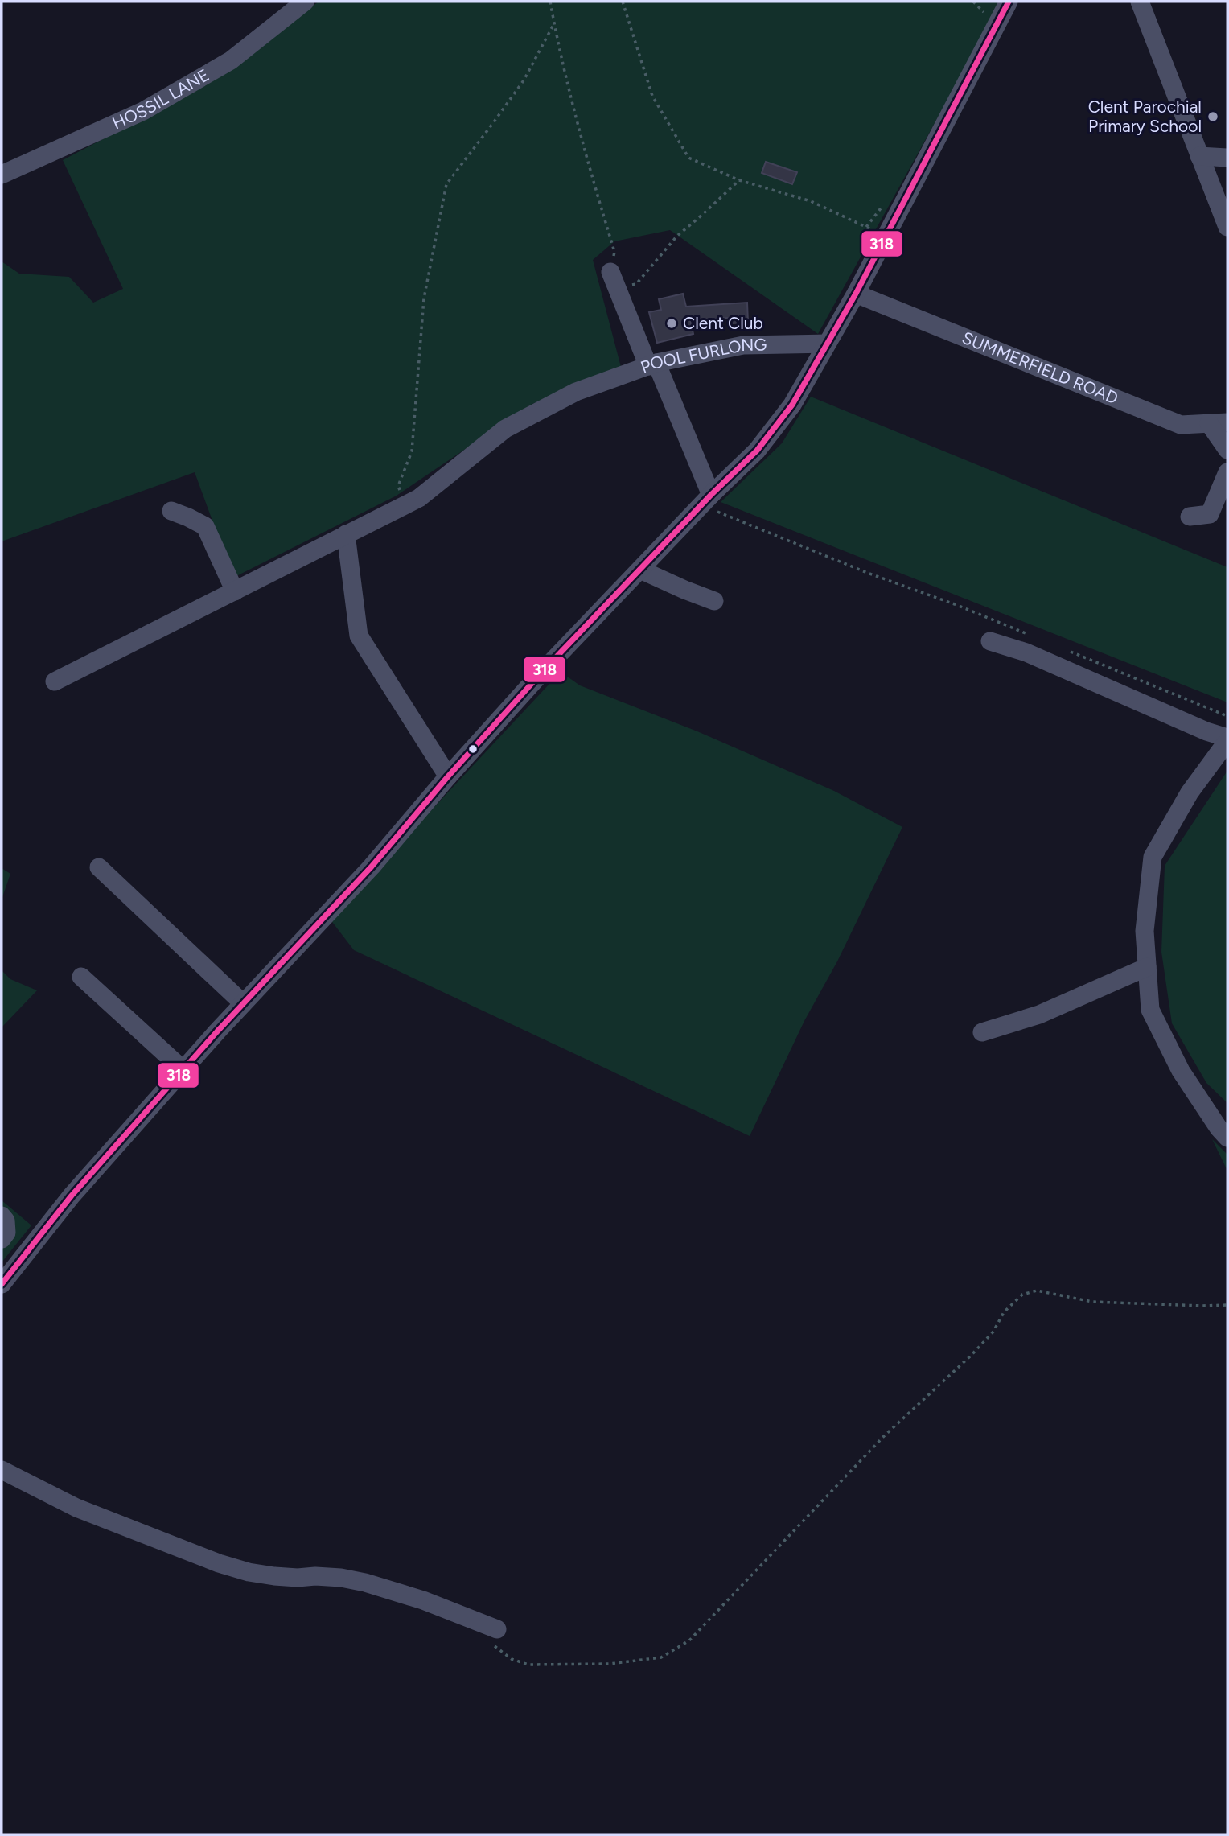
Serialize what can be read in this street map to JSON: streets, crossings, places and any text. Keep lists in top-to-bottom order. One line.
{"streets":{"street":["HOSSIL LANE","POOL FURLONG","SUMMERFIELD ROAD"]},"places":["Clent Parochial Primary School","Clent Club"],"lines":["transit line 318"]}
